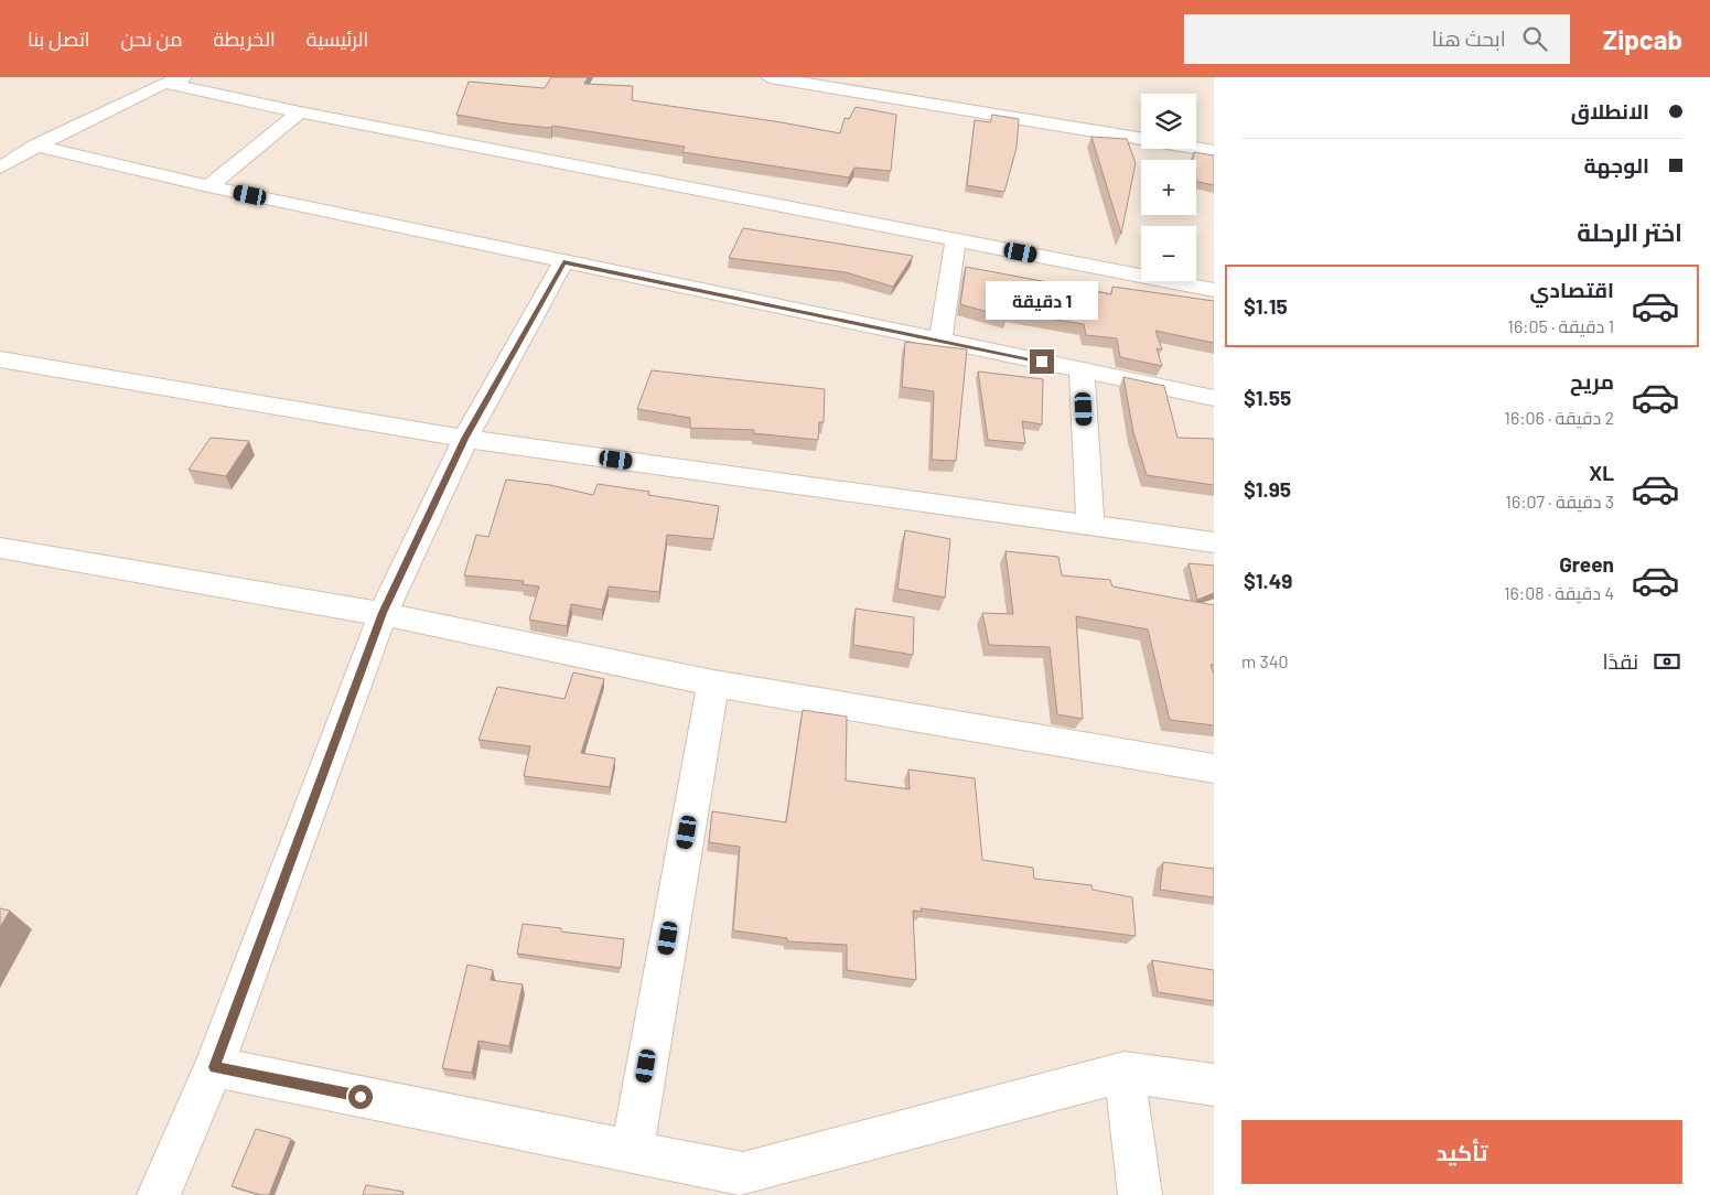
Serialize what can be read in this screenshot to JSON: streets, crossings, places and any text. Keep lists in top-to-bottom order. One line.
{"page":{"header":"Zipcab","search":"ابحث هنا","nav":["الرئيسية","الخريطة","من نحن","اتصل بنا"],"banner":["الانطلاق","الوجهة"],"map_buttons":["+","−"],"heading":"اختر الرحلة","list":[{"name":"اقتصادي","note":"1 دقيقة · 16:05","value":"$1.15"},{"name":"مريح","note":"2 دقيقة · 16:06","value":"$1.55"},{"name":"XL","note":"3 دقيقة · 16:07","value":"$1.95"},{"name":"Green","note":"4 دقيقة · 16:08","value":"$1.49"}],"bubble":"1 دقيقة","pay":["نقدًا","340 m"],"buttons":"تأكيد"}}
